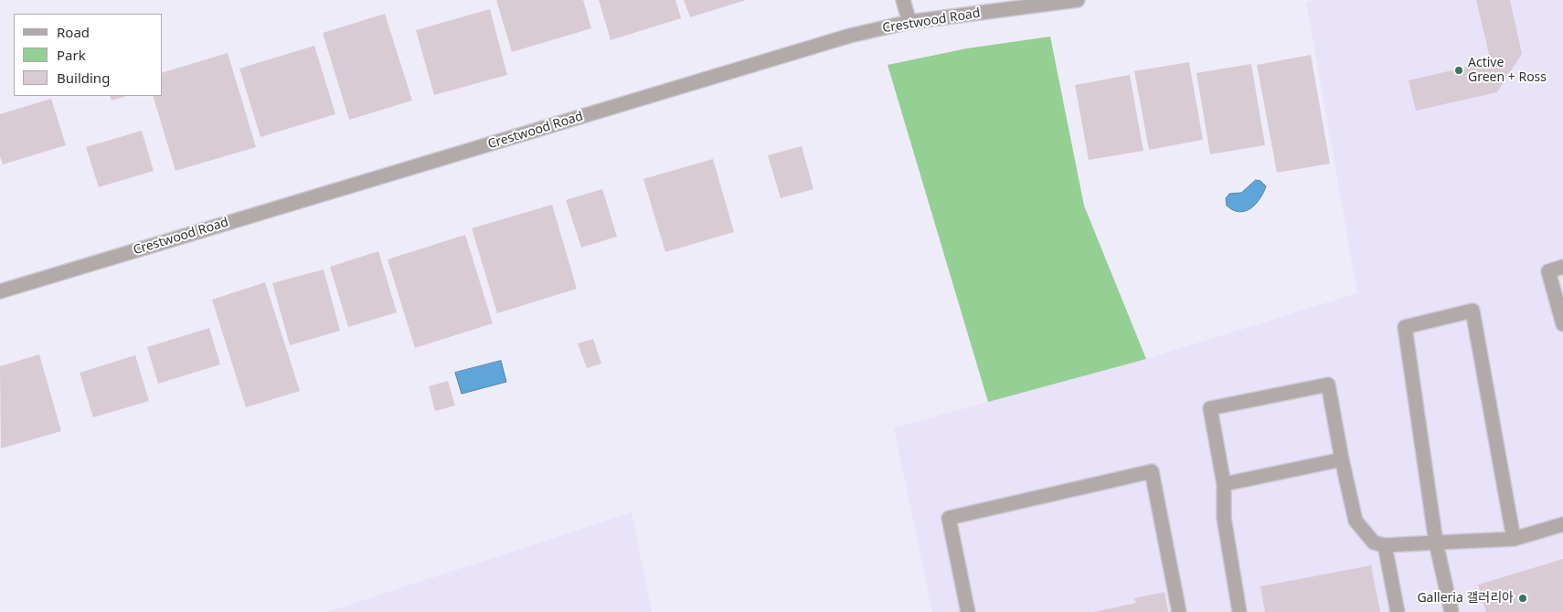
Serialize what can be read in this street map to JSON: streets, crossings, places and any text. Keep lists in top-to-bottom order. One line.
{"streets":{"street":["Crestwood Road"]},"places":["Active Green + Ross","Galleria 갤러리아"],"legend":["Road","Park","Building"]}
